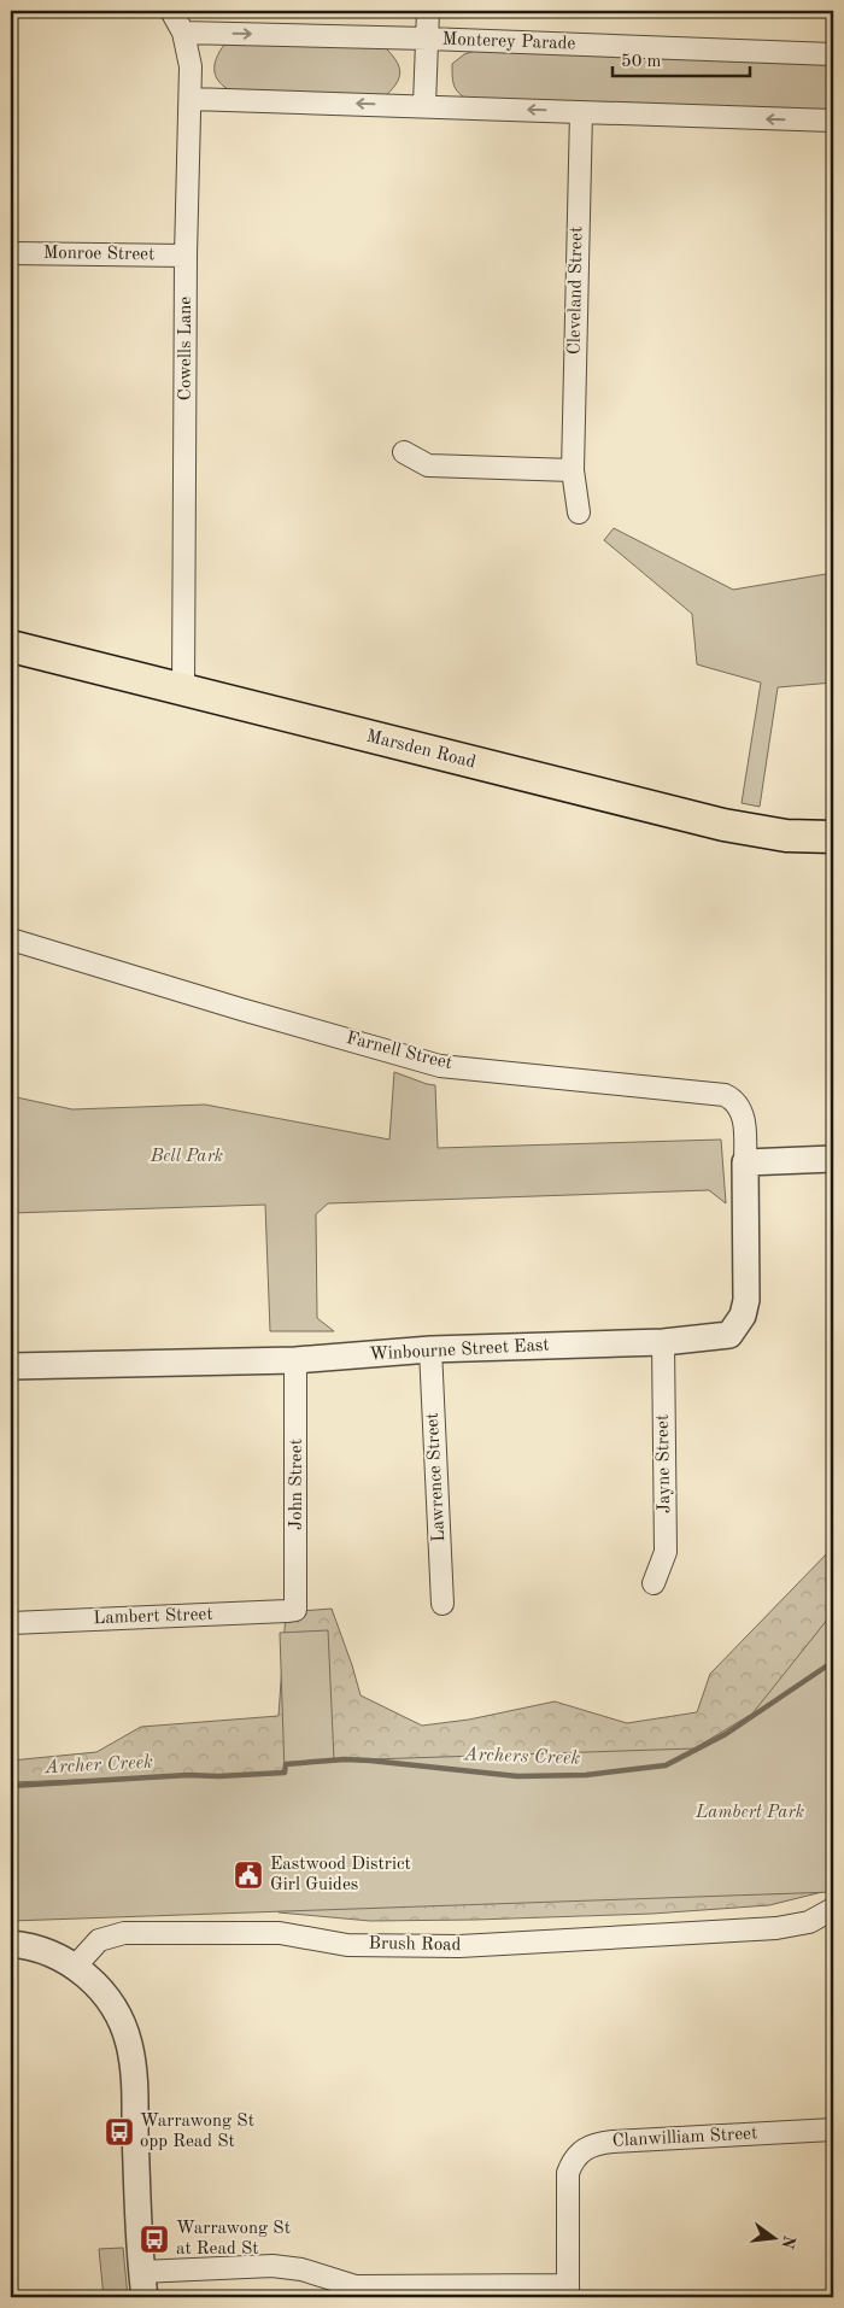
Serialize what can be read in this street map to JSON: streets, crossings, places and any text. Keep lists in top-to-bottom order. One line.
{"streets":{"main road":["Marsden Road"],"street":["Monterey Parade","Monroe Street","Cleveland Street","Cowells Lane","Farnell Street","Winbourne Street East","Jayne Street","Lawrence Street","John Street","Lambert Street","Brush Road","Clanwilliam Street"]},"crossings":[["Monterey Parade","Cowells Lane"],["Monroe Street","Cowells Lane"],["Cowells Lane","Marsden Road"],["Farnell Street","Winbourne Street East"],["Winbourne Street East","Jayne Street"],["Winbourne Street East","Lawrence Street"],["Winbourne Street East","John Street"],["John Street","Lambert Street"]],"water":["Archers Creek","Archer Creek"],"parks":["Bell Park","Lambert Park"],"places":{"public building":["Eastwood District Girl Guides"],"bus stop":["Warrawong St opp Read St","Warrawong St at Read St"]},"scale_bar":"50 m","north":"right"}
